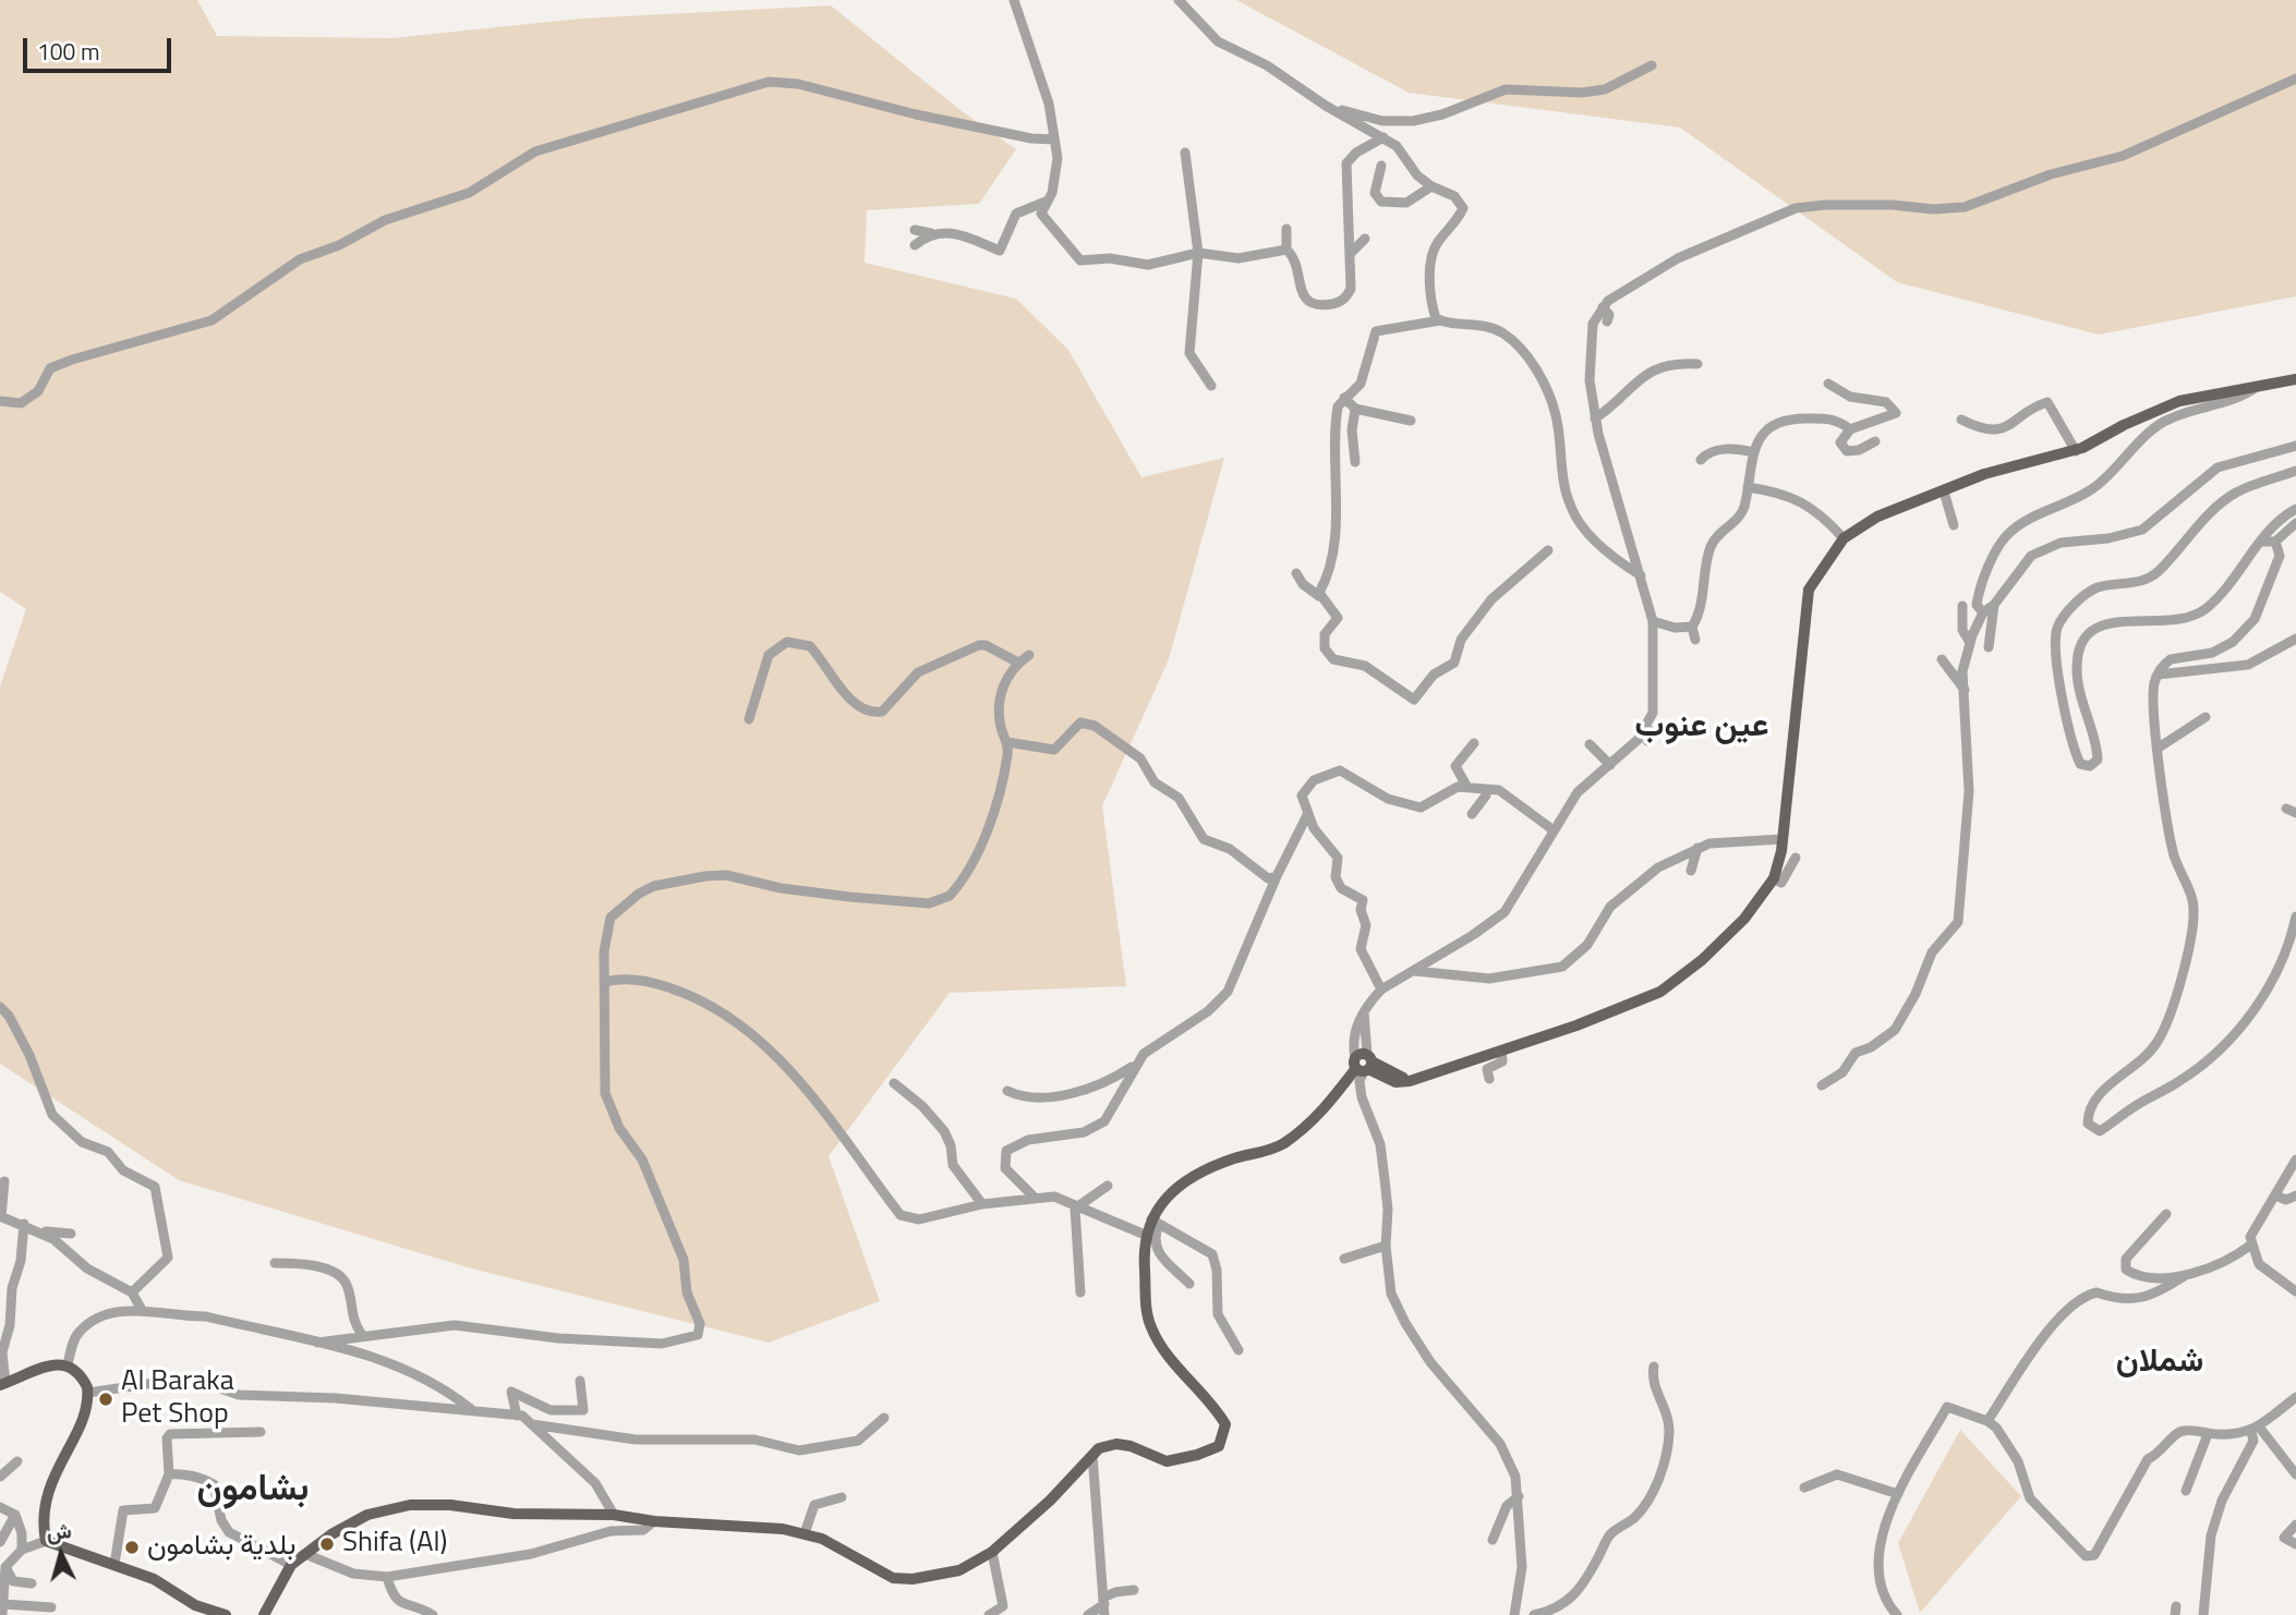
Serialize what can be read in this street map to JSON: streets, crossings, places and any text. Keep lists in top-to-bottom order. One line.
{"districts":["عين عنوب","شملان","بشامون"],"places":["Al Baraka Pet Shop","Shifa (Al)","بلدية بشامون"],"scale_bar":"100 m","north":"top"}
